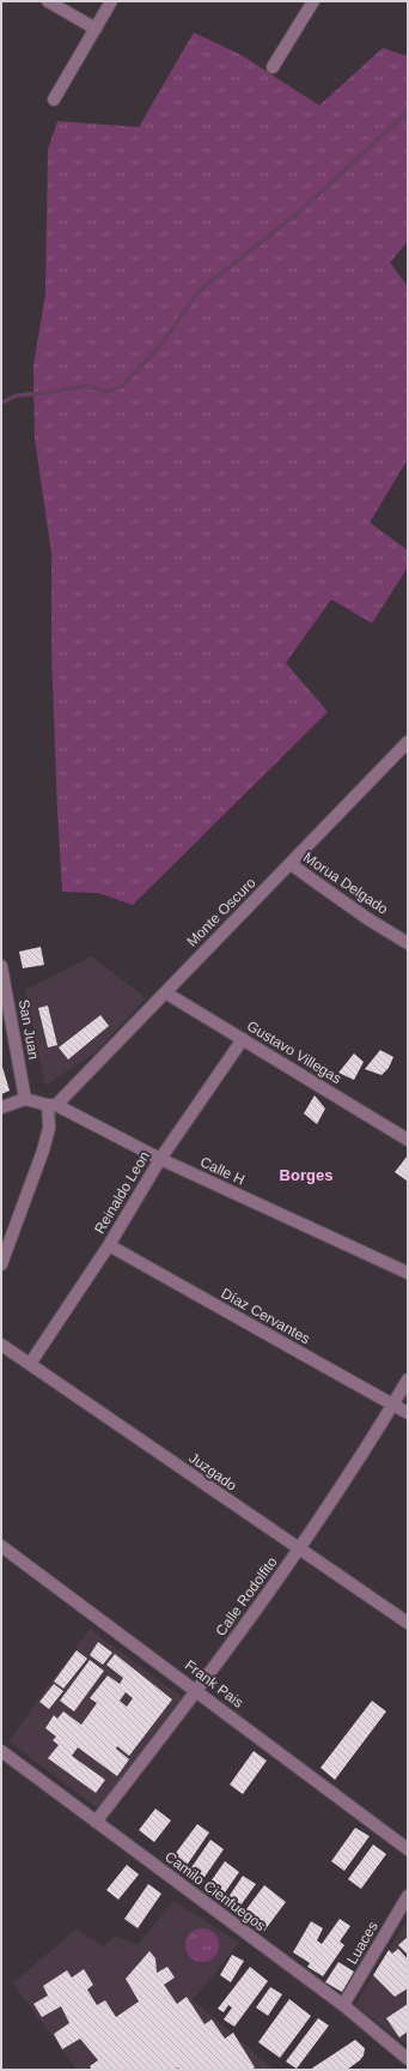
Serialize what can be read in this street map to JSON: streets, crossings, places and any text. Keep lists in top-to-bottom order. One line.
{"streets":{"street":["Morua Delgado","Monte Oscuro","San Juan","Gustavo Villegas","Calle H","Reinaldo Leon","Díaz Cervantes","Juzgado","Calle Rodolfito","Frank Pais","Camilo Cienfuegos","Luaces"]},"crossings":[["Morua Delgado","Monte Oscuro"],["Monte Oscuro","Gustavo Villegas"],["Monte Oscuro","Calle H"],["San Juan","Calle H"],["Gustavo Villegas","Reinaldo Leon"],["Calle H","Reinaldo Leon"],["Reinaldo Leon","Díaz Cervantes"],["Reinaldo Leon","Juzgado"],["Díaz Cervantes","Calle Rodolfito"],["Juzgado","Calle Rodolfito"],["Calle Rodolfito","Frank Pais"],["Calle Rodolfito","Camilo Cienfuegos"],["Camilo Cienfuegos","Luaces"]],"districts":["Borges"]}
